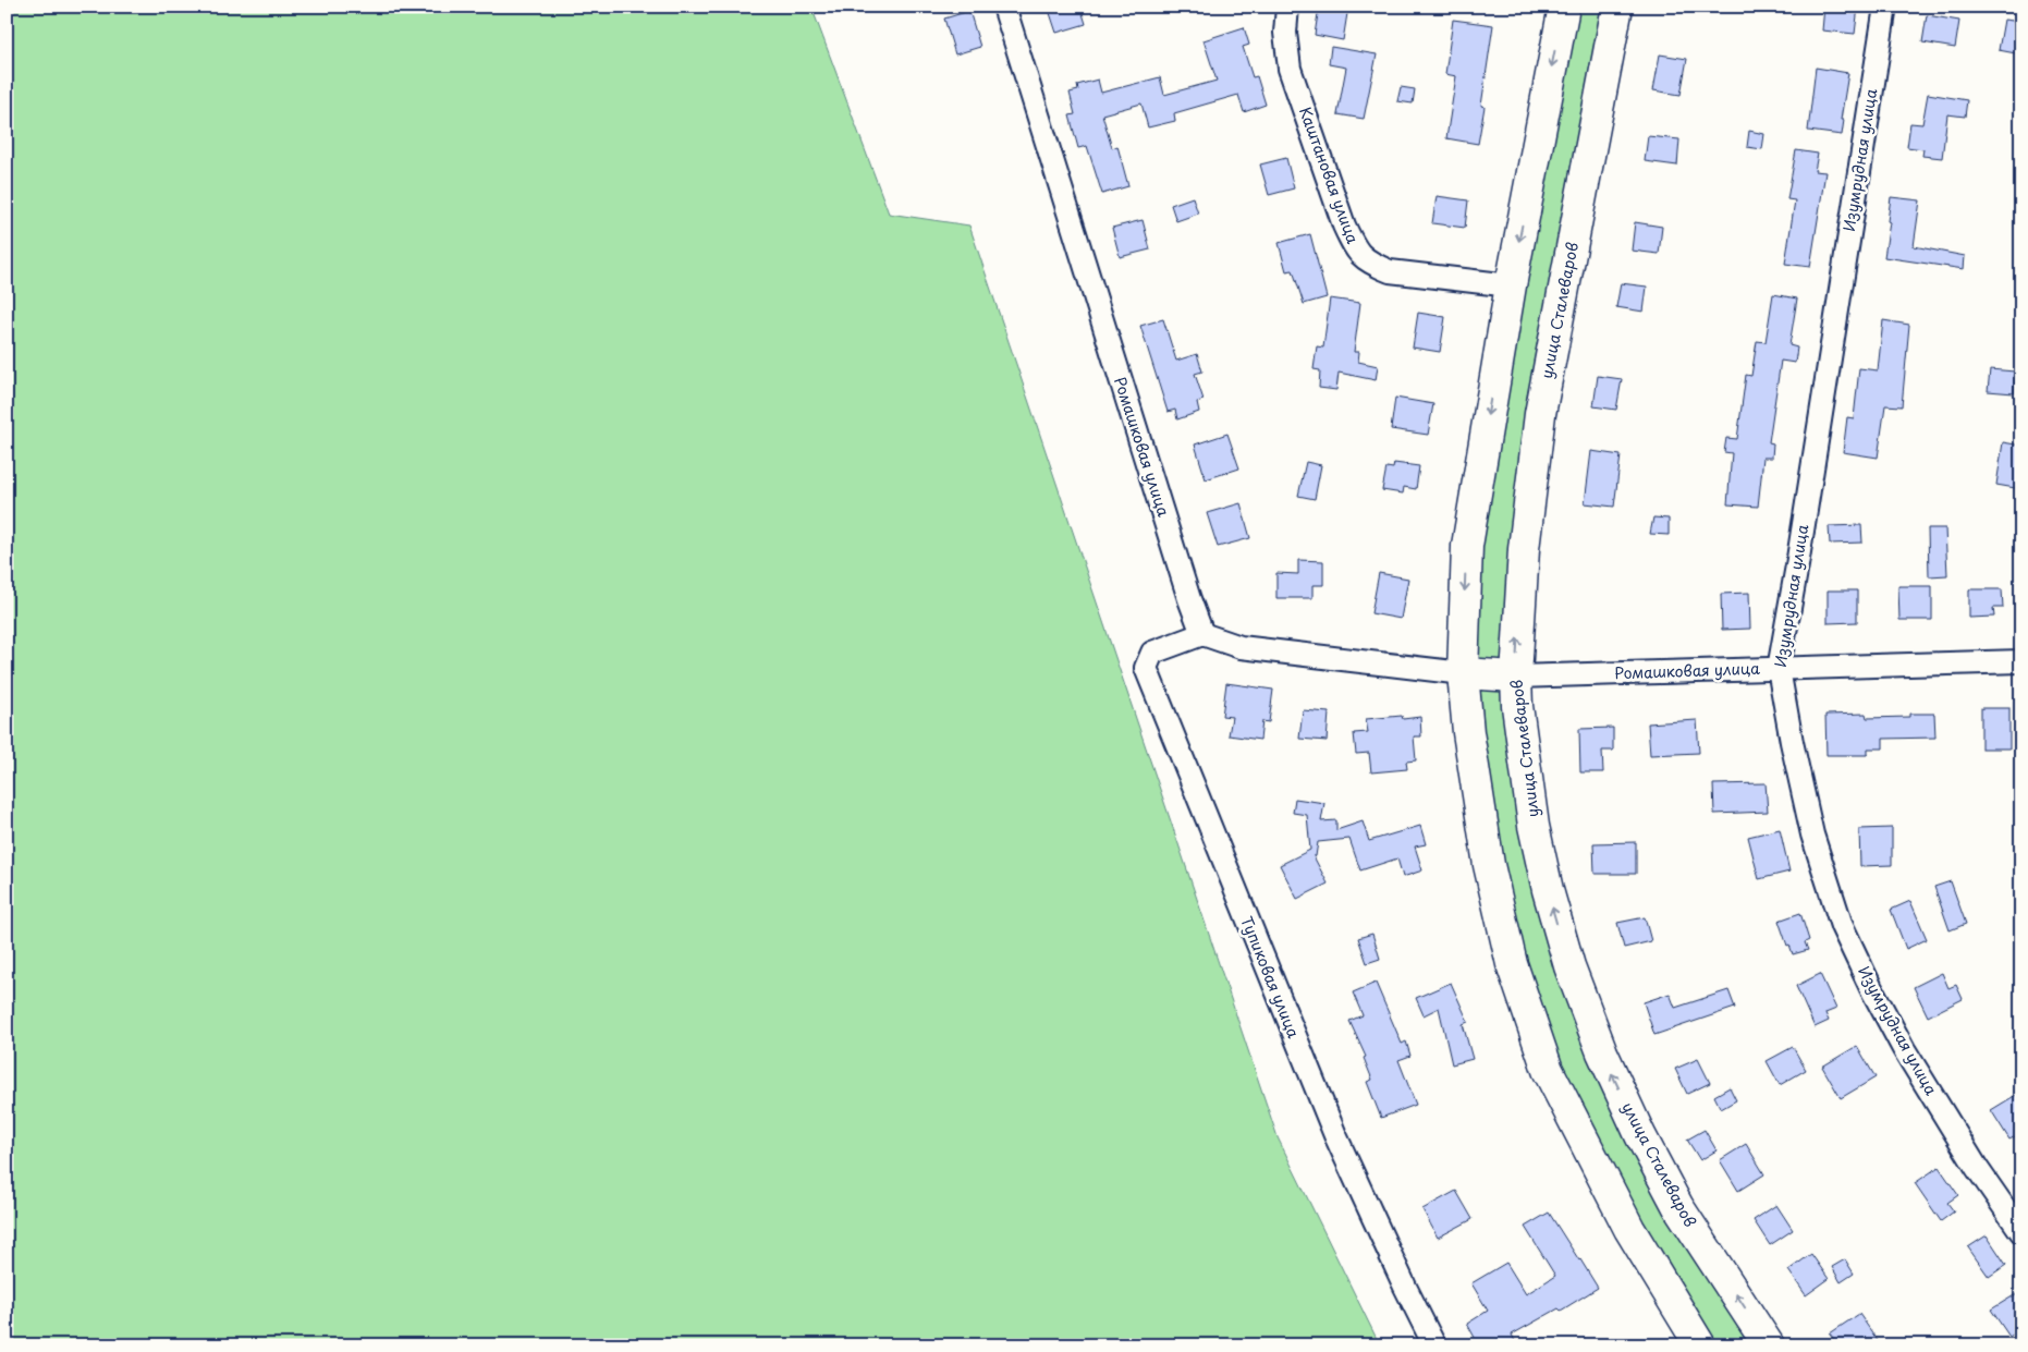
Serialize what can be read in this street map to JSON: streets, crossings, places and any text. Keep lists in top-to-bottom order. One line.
{"streets":{"main road":["улица Сталеваров"],"street":["Изумрудная улица","Каштановая улица","Ромашковая улица","Тупиковая улица"]},"crossings":[["Изумрудная улица","Ромашковая улица"],["улица Сталеваров","Ромашковая улица"],["Ромашковая улица","Тупиковая улица"]]}
